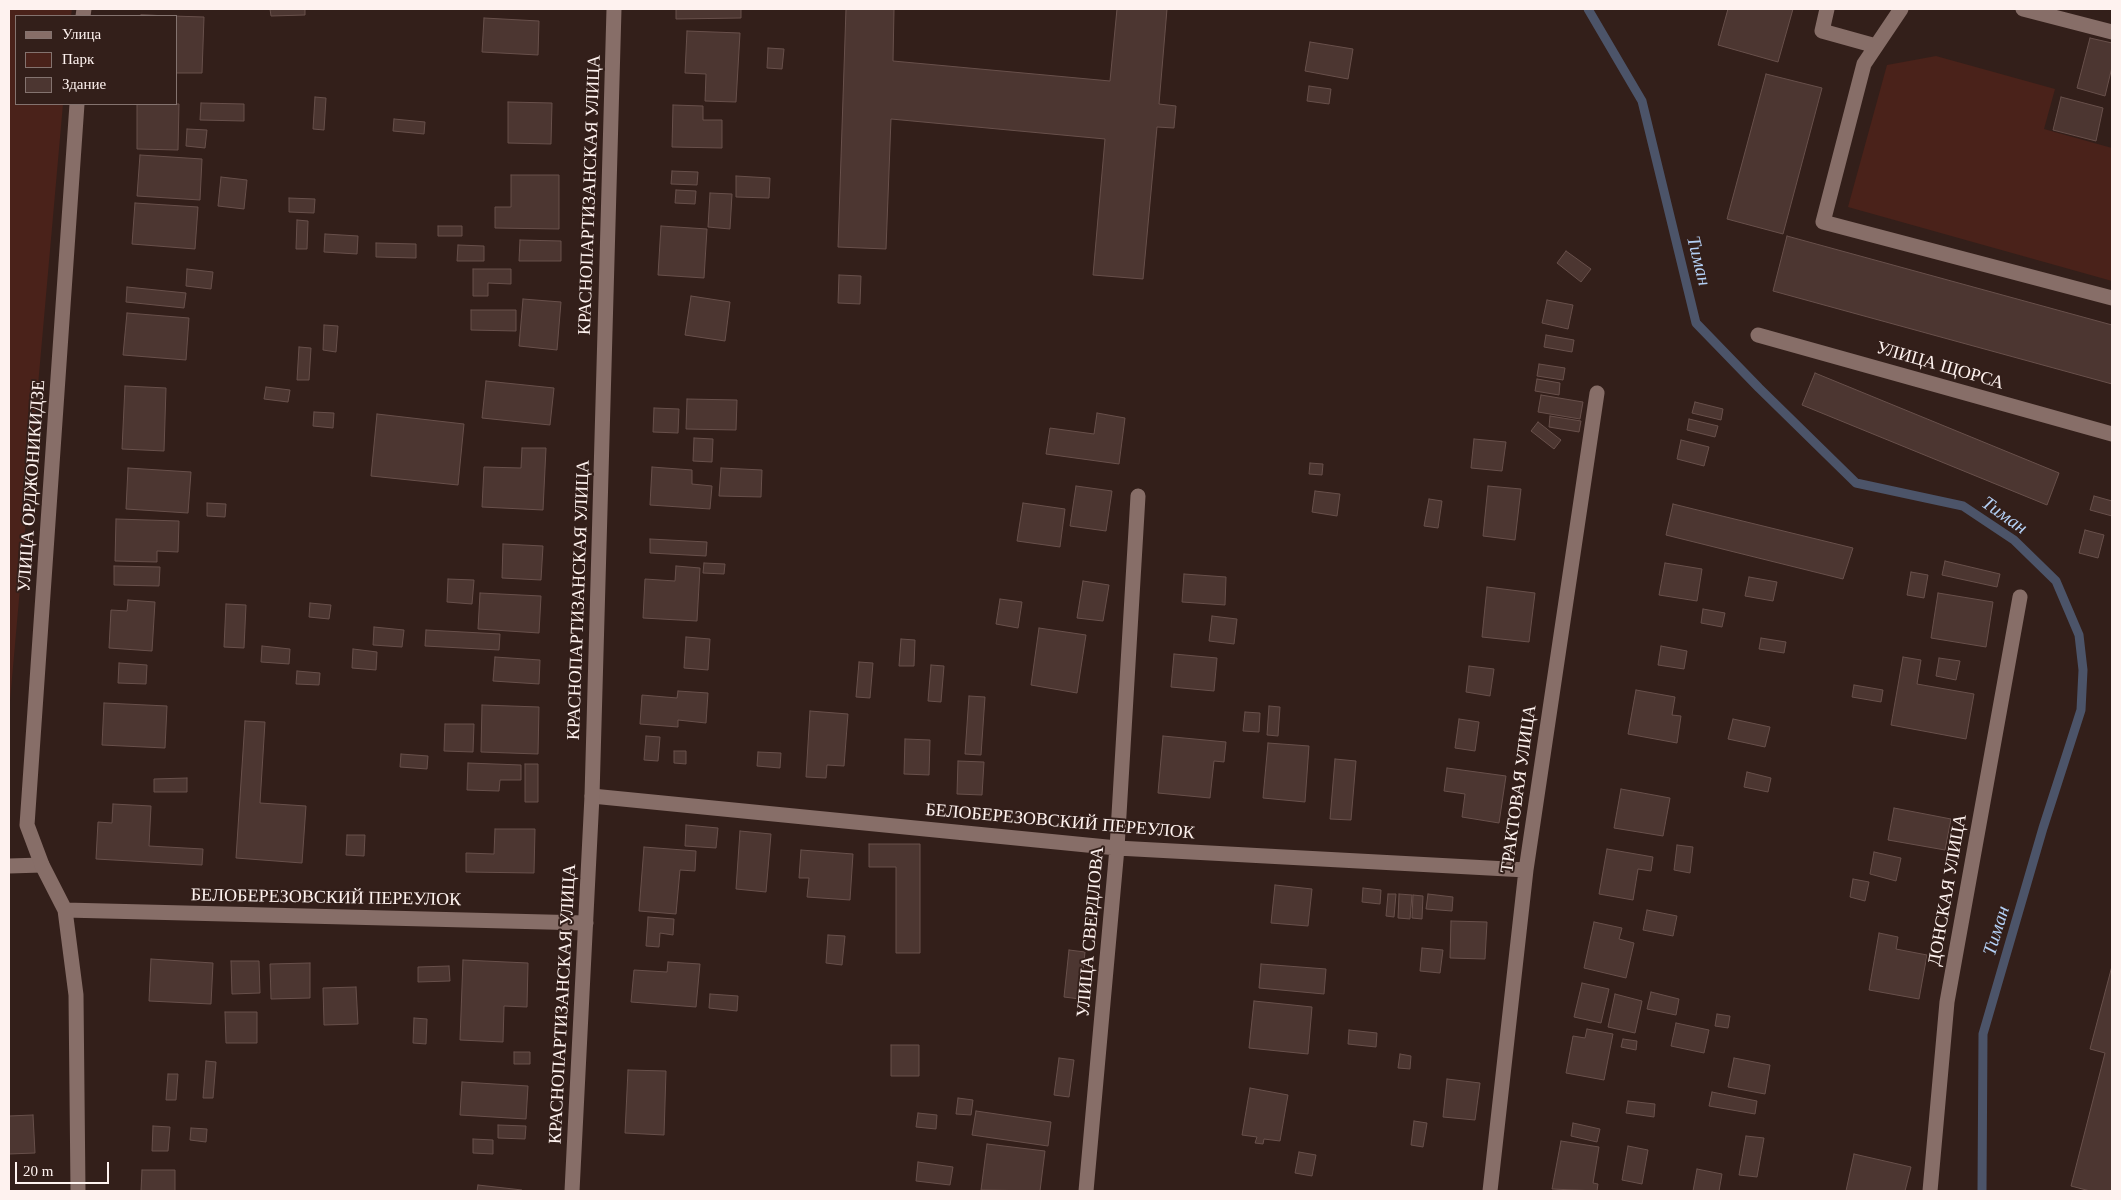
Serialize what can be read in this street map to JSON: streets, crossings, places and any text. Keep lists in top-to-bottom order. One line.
{"streets":{"street":["КРАСНОПАРТИЗАНСКАЯ УЛИЦА","УЛИЦА ЩОРСА","УЛИЦА ОРДЖОНИКИДЗЕ","ТРАКТОВАЯ УЛИЦА","БЕЛОБЕРЕЗОВСКИЙ ПЕРЕУЛОК","ДОНСКАЯ УЛИЦА","УЛИЦА СВЕРДЛОВА"]},"crossings":[["КРАСНОПАРТИЗАНСКАЯ УЛИЦА","БЕЛОБЕРЕЗОВСКИЙ ПЕРЕУЛОК"],["УЛИЦА ОРДЖОНИКИДЗЕ","БЕЛОБЕРЕЗОВСКИЙ ПЕРЕУЛОК"],["ТРАКТОВАЯ УЛИЦА","БЕЛОБЕРЕЗОВСКИЙ ПЕРЕУЛОК"],["БЕЛОБЕРЕЗОВСКИЙ ПЕРЕУЛОК","УЛИЦА СВЕРДЛОВА"]],"water":["Тиман"],"legend":["Улица","Парк","Здание"],"scale_bar":"20 m"}
